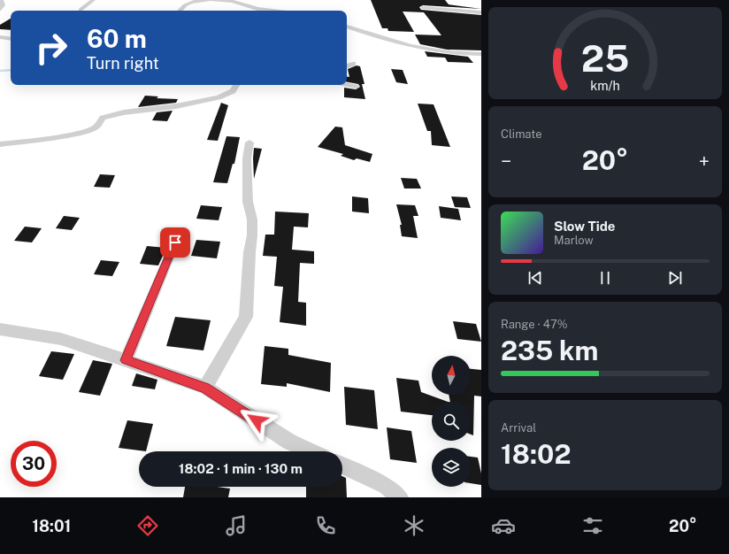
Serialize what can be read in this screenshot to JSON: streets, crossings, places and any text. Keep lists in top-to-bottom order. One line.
{"north":"top","page":{"turn":["60 m","Turn right"],"tile":["Climate",["Range · 47%","235 km"],["Arrival","18:02"]],"heat":["−","20°","+"],"song":["Slow Tide","Marlow"],"limit":"30","trip":"18:02 · 1 min · 130 m","tabs":["18:01","20°"],"gauge":["25","km/h"]}}
